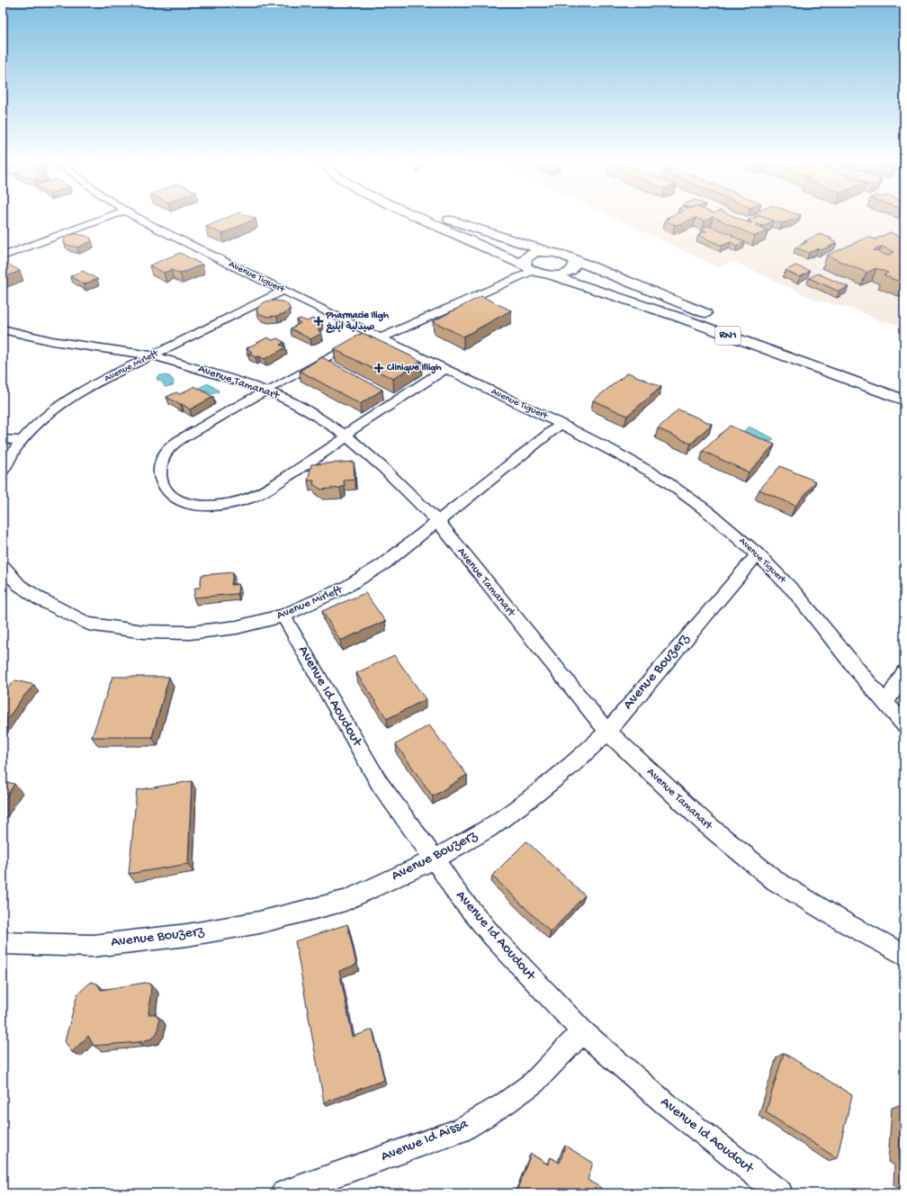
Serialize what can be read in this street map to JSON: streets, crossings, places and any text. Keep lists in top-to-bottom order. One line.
{"streets":{"highway":["RN1"],"street":["Avenue Tiguert","Avenue Mirleft","Avenue Tamanart","Avenue Bouzerz","Avenue Id Aoudout","Avenue Id Aissa"]},"crossings":[["Avenue Tiguert","Avenue Mirleft"],["Avenue Tiguert","Avenue Bouzerz"],["Avenue Mirleft","Avenue Tamanart"],["Avenue Mirleft","Avenue Id Aoudout"],["Avenue Tamanart","Avenue Bouzerz"],["Avenue Bouzerz","Avenue Id Aoudout"],["Avenue Id Aoudout","Avenue Id Aissa"]],"places":{"health":["Pharmacie Iligh صيدلية ايليغ","Clinique Illigh"]}}
